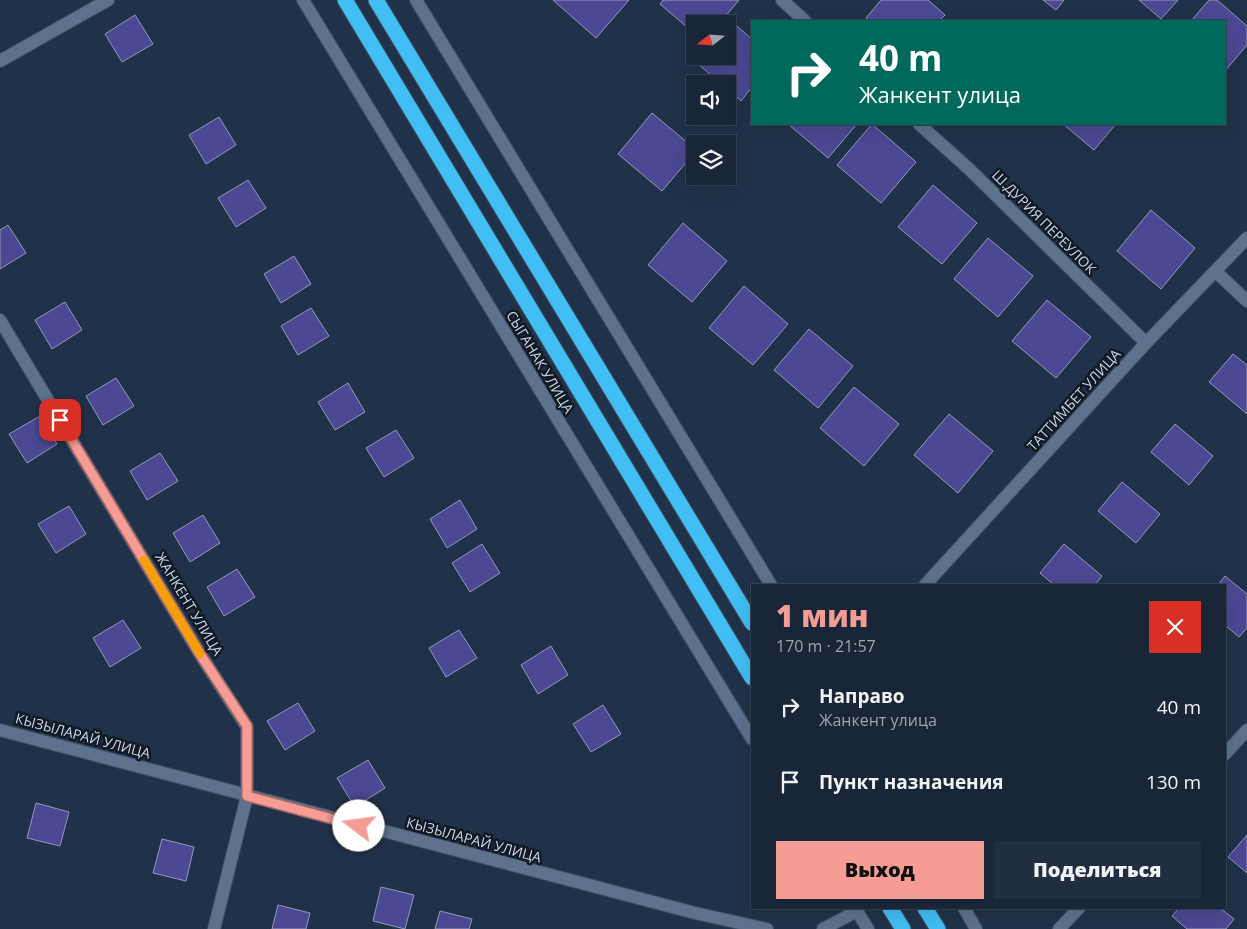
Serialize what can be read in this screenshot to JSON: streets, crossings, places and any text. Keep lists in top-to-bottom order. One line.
{"streets":{"street":["Ш.ДУРИЯ ПЕРЕУЛОК","СЫГАНАК УЛИЦА","ТАТТИМБЕТ УЛИЦА","ЖАНКЕНТ УЛИЦА","КЫЗЫЛАРАЙ УЛИЦА"]},"crossings":[["Ш.ДУРИЯ ПЕРЕУЛОК","ТАТТИМБЕТ УЛИЦА"],["ЖАНКЕНТ УЛИЦА","КЫЗЫЛАРАЙ УЛИЦА"]],"north":"left","page":{"turn":["40 m","Жанкент улица"],"heading":["1 мин","170 m · 21:57"],"list":[{"name":"Направо","note":"Жанкент улица","value":"40 m"},{"name":"Пункт назначения","value":"130 m"}],"buttons":["Выход","Поделиться"]}}
